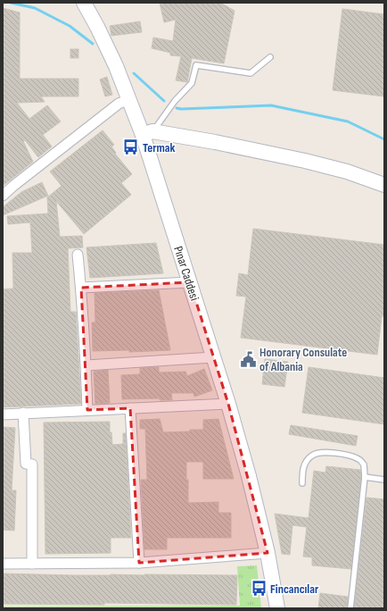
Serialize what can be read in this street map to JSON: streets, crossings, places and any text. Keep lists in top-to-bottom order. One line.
{"streets":{"main road":["Pınar Caddesi"]},"places":{"bus stop":["Termak","Fincancılar"],"public building":["Honorary Consulate of Albania"]}}
